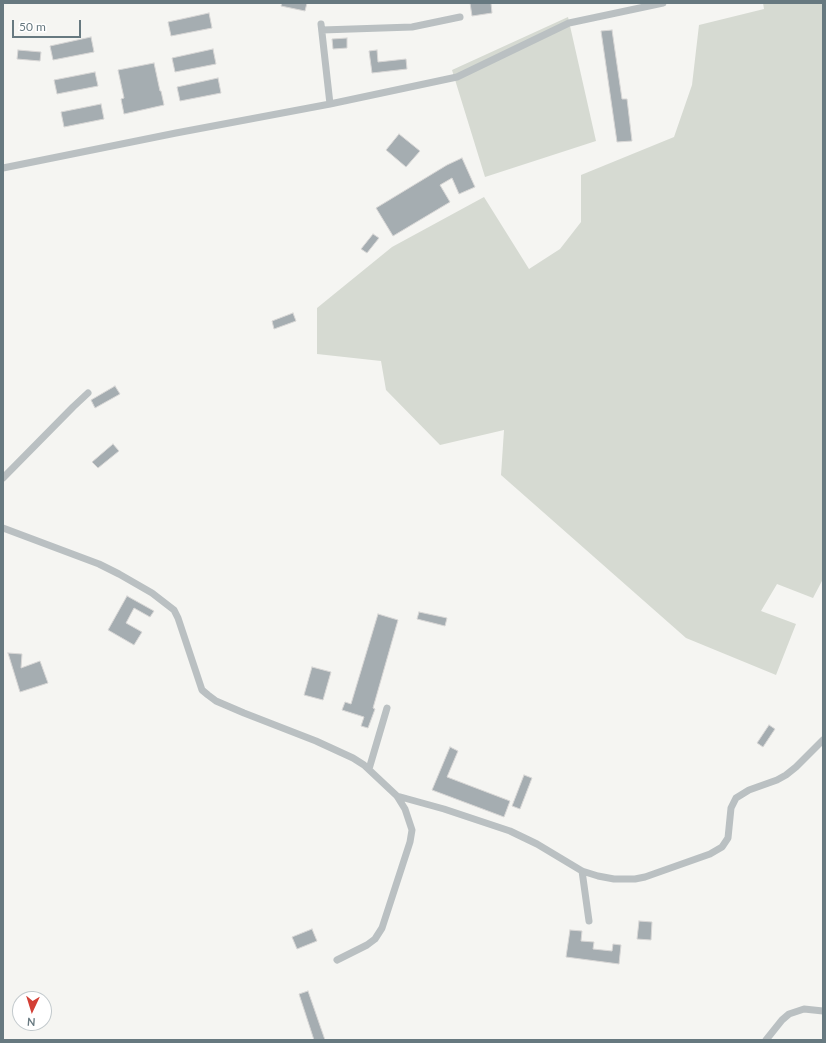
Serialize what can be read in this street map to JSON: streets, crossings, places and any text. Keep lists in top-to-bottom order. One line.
{"scale_bar":"50 m","north":"bottom"}
